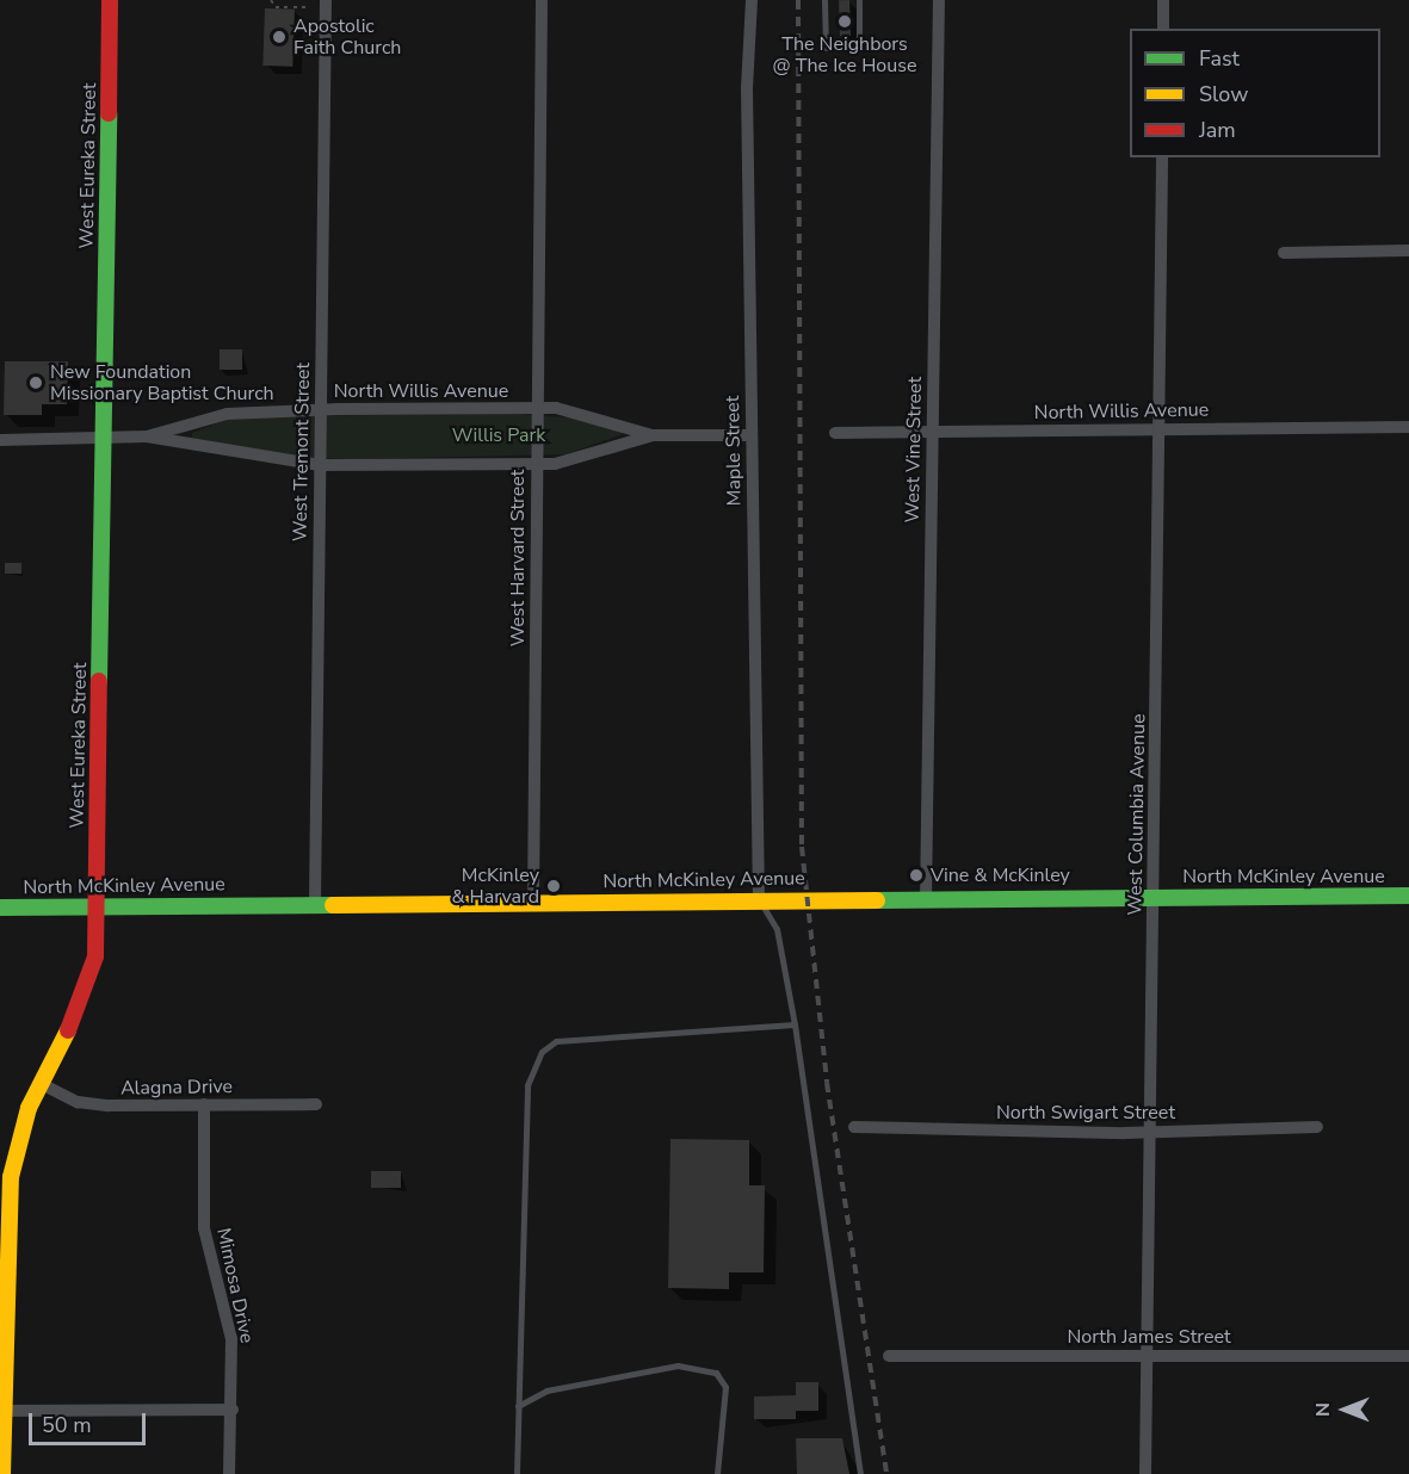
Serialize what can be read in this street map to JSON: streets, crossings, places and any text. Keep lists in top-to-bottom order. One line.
{"streets":{"street":["West Eureka Street","North Willis Avenue","West Vine Street","Maple Street","West Tremont Street","West Harvard Street","West Columbia Avenue","North McKinley Avenue","Alagna Drive","North Swigart Street","Mimosa Drive","North James Street"]},"crossings":[["West Eureka Street","North Willis Avenue"],["West Eureka Street","North McKinley Avenue"],["West Eureka Street","Alagna Drive"],["North Willis Avenue","West Vine Street"],["North Willis Avenue","Maple Street"],["North Willis Avenue","West Tremont Street"],["North Willis Avenue","West Harvard Street"],["North Willis Avenue","West Columbia Avenue"],["West Vine Street","North McKinley Avenue"],["Maple Street","North McKinley Avenue"],["West Tremont Street","North McKinley Avenue"],["West Harvard Street","North McKinley Avenue"],["West Columbia Avenue","North McKinley Avenue"],["West Columbia Avenue","North Swigart Street"],["West Columbia Avenue","North James Street"],["Alagna Drive","Mimosa Drive"]],"parks":["Willis Park"],"places":["The Neighbors @ The Ice House","Apostolic Faith Church","New Foundation Missionary Baptist Church","Vine & McKinley","McKinley & Harvard"],"legend":["Fast","Slow","Jam"],"scale_bar":"50 m","north":"left"}
